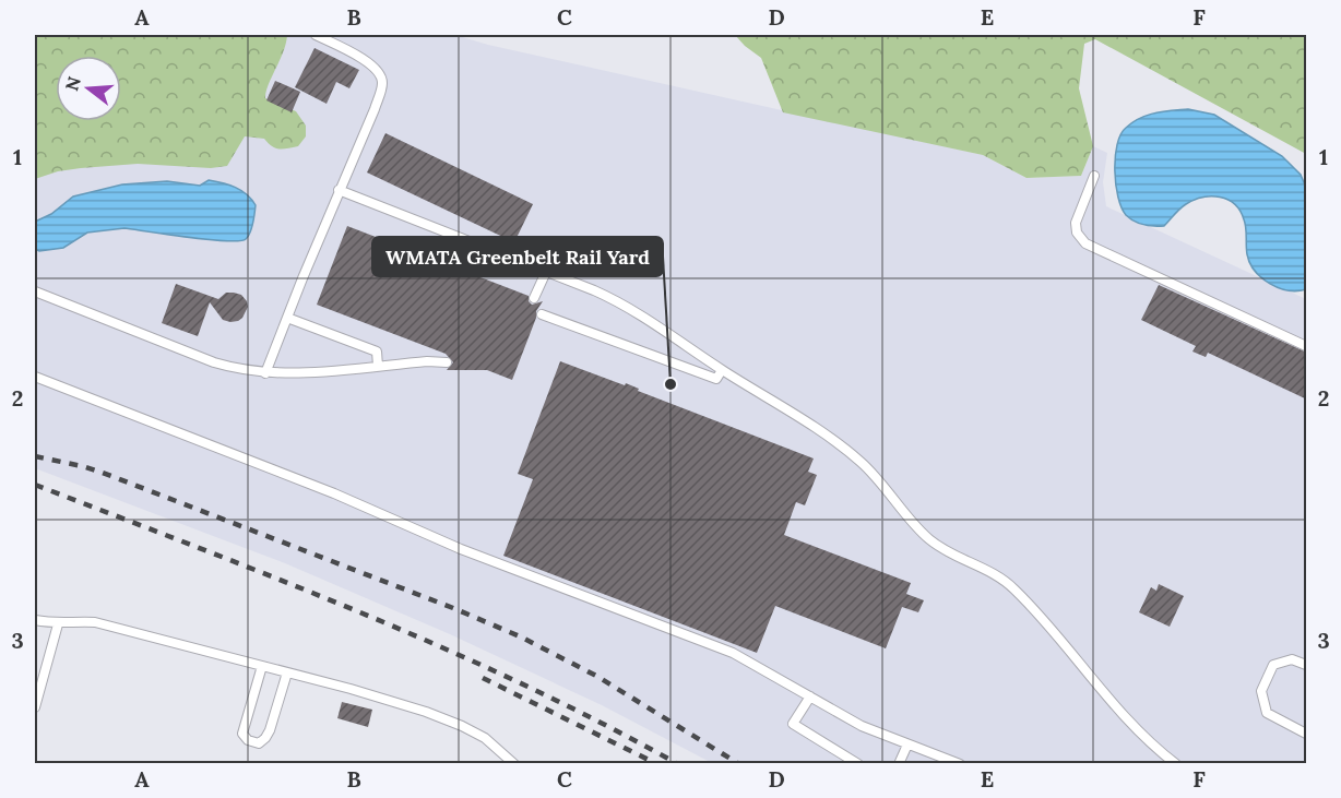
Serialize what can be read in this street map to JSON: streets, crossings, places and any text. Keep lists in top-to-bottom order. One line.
{"places":["WMATA Greenbelt Rail Yard"],"north":"left","grid":{"columns":["A","B","C","D","E","F"],"rows":["1","2","3"]}}
